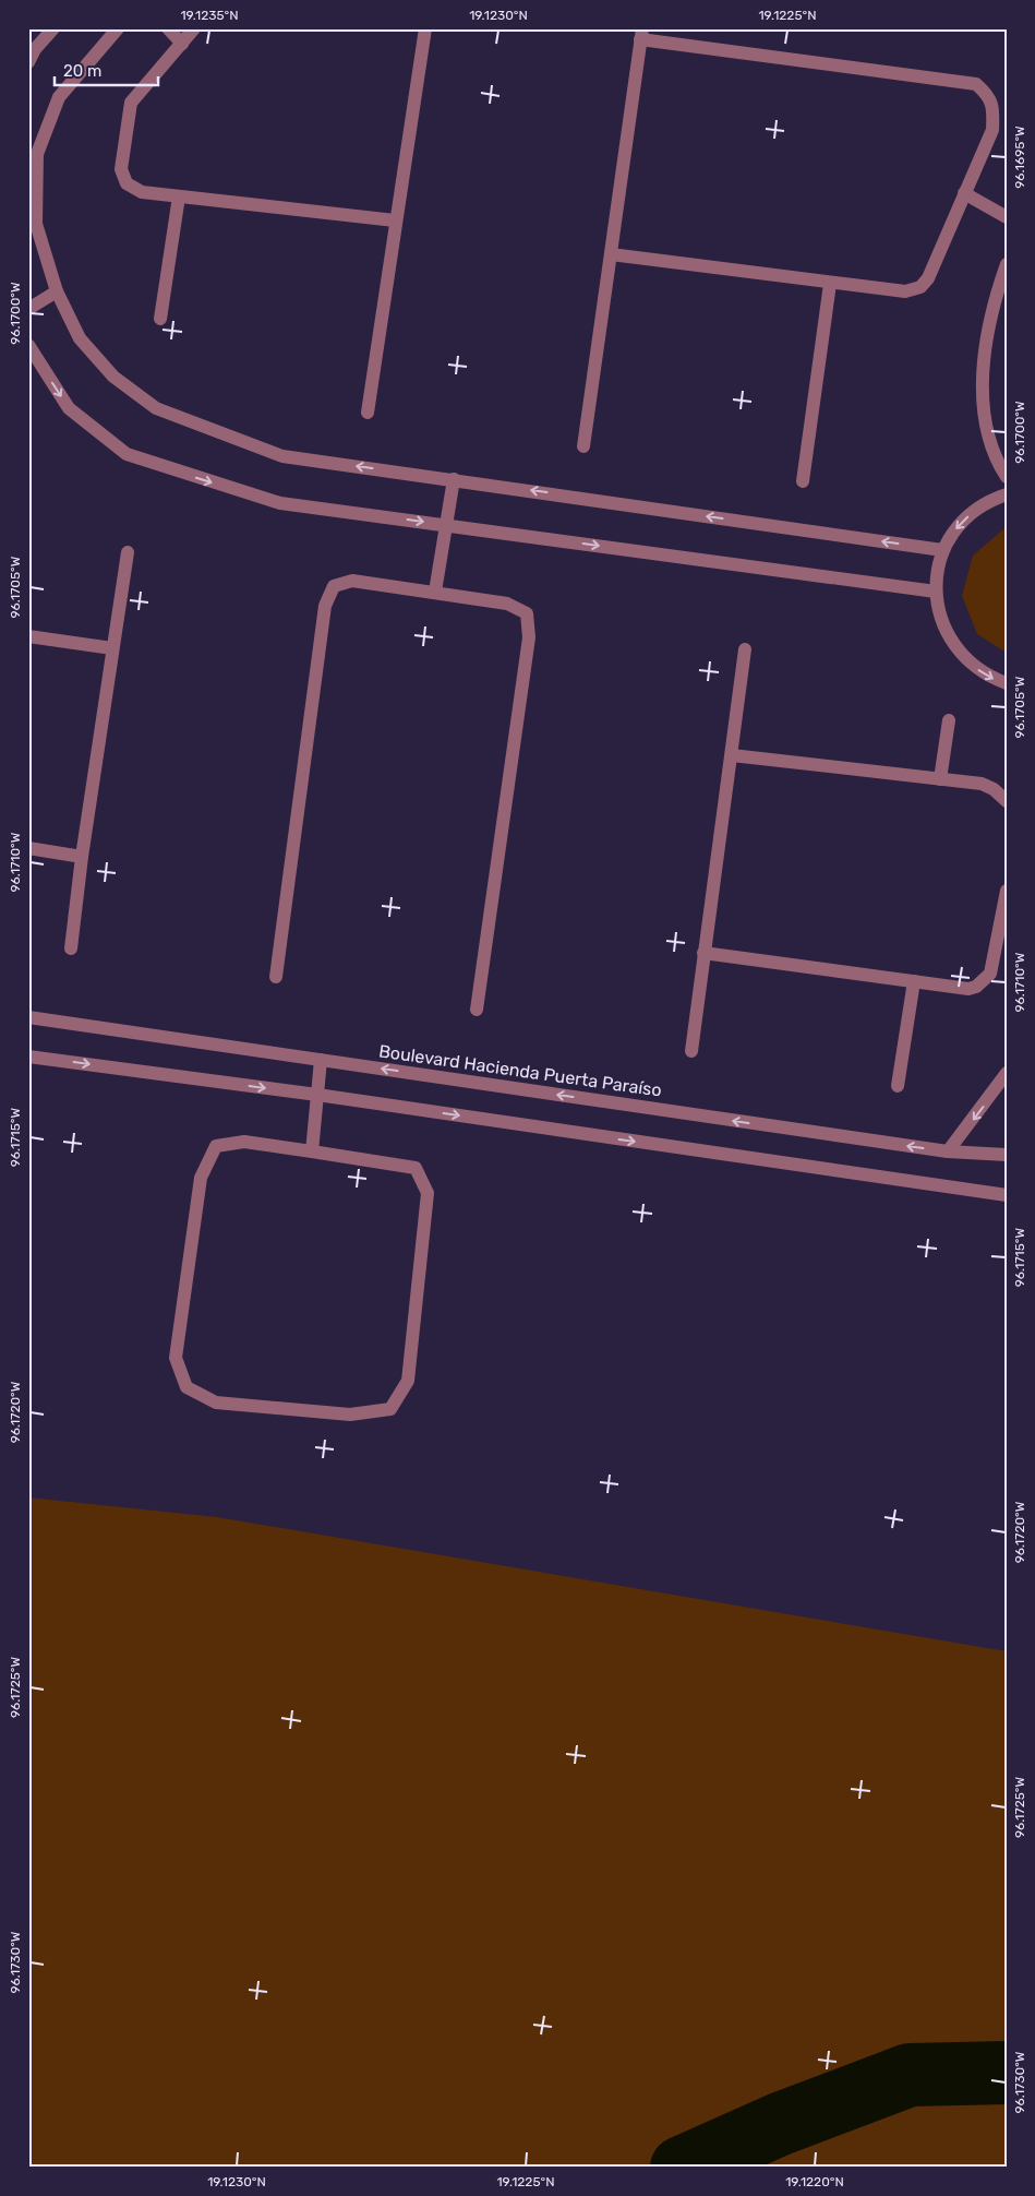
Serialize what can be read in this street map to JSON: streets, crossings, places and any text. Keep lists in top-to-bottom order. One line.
{"streets":{"street":["Boulevard Hacienda Puerta Paraíso"]},"scale_bar":"20 m","coordinates":["19.1235°N","19.1230°N","19.1225°N","96.1695°W","96.1700°W","96.1705°W","96.1710°W","96.1715°W","96.1720°W","96.1725°W","96.1730°W","19.1220°N"]}
